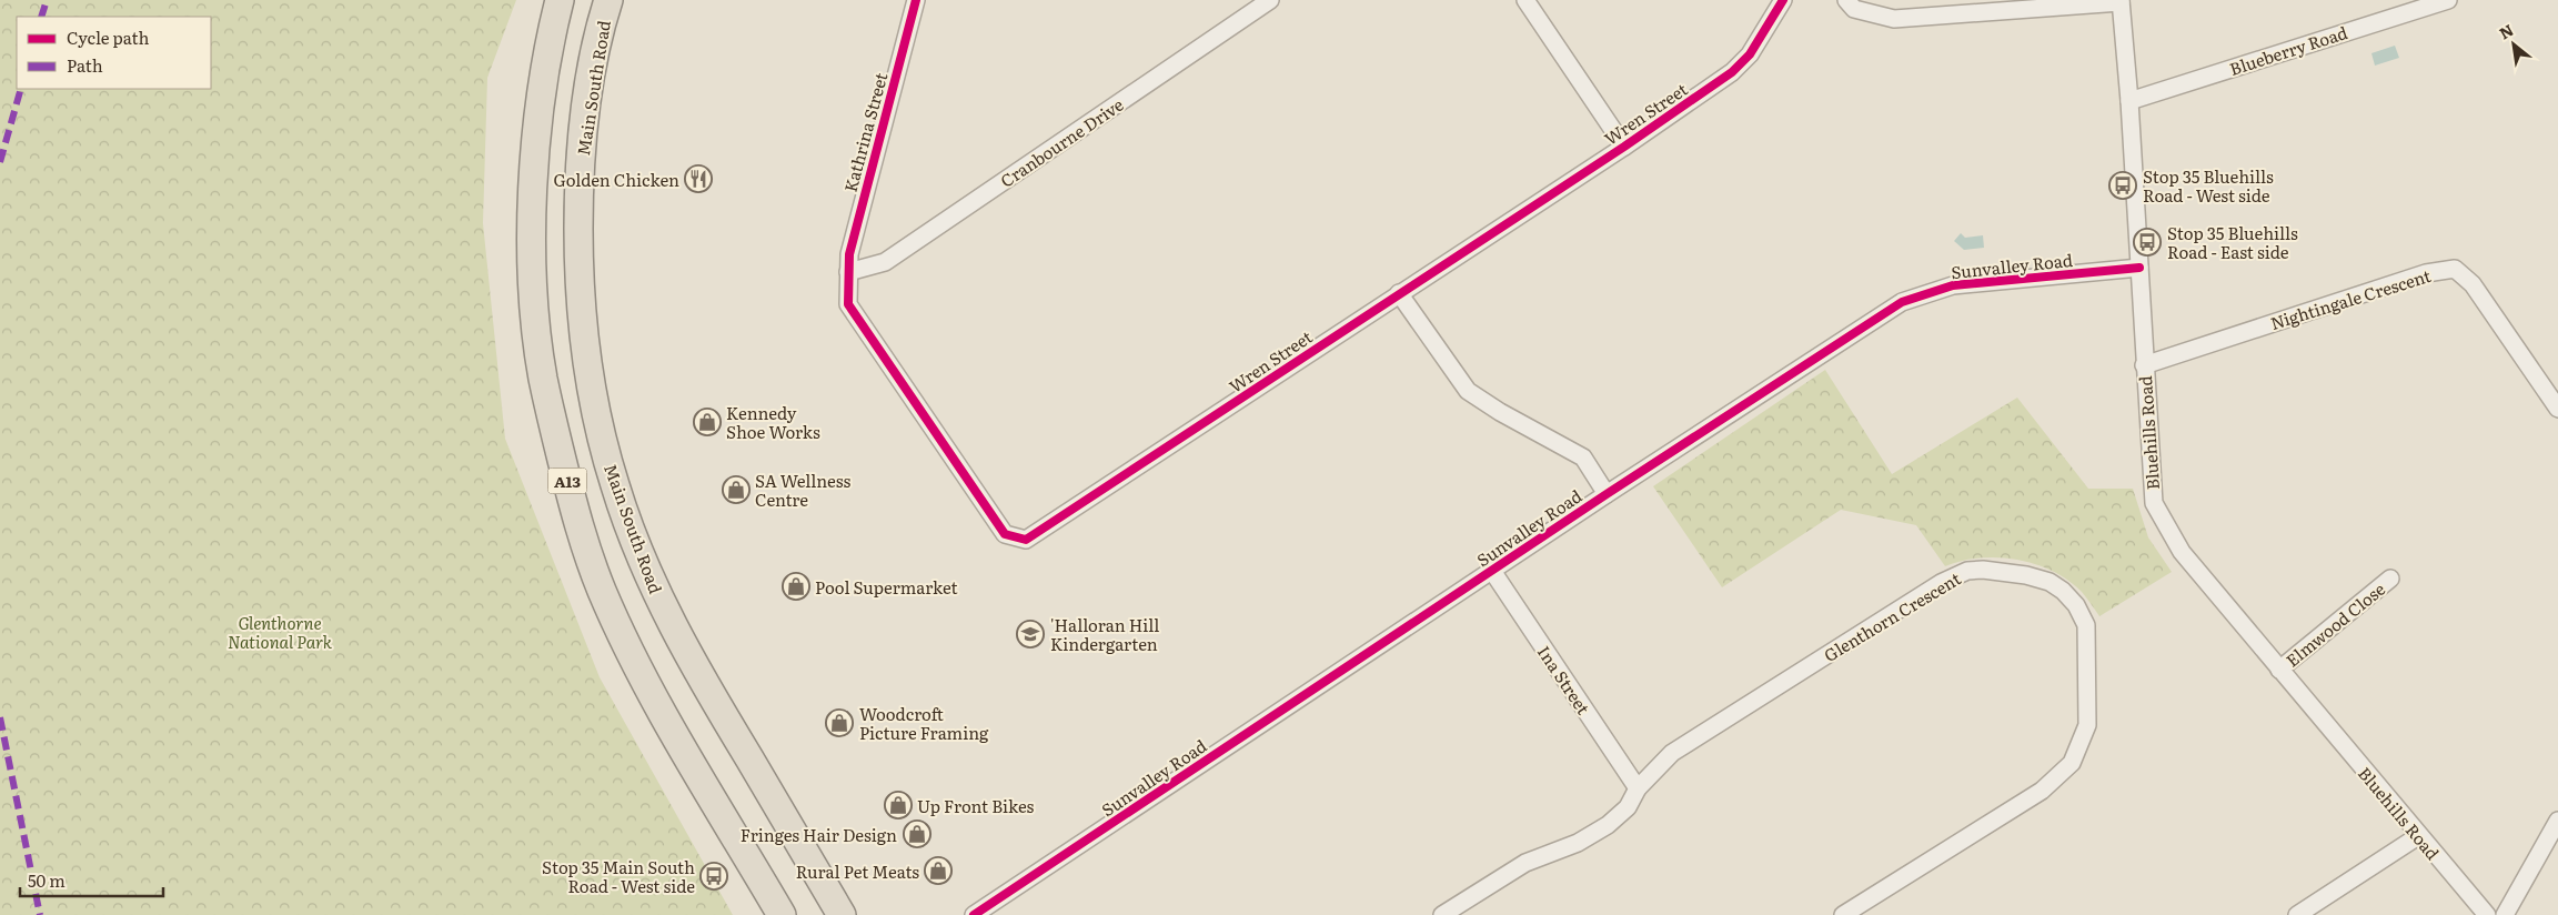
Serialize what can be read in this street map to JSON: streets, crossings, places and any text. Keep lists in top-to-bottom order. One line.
{"streets":{"highway":["Main South Road","A13"],"street":["Blueberry Road","Wren Street","Kathrina Street","Cranbourne Drive","Sunvalley Road","Nightingale Crescent","Bluehills Road","Glenthorn Crescent","Elmwood Close","Ina Street"]},"crossings":[["Blueberry Road","Bluehills Road"],["Wren Street","Kathrina Street"],["Wren Street","Cranbourne Drive"],["Kathrina Street","Cranbourne Drive"],["Sunvalley Road","Bluehills Road"],["Sunvalley Road","Ina Street"],["Nightingale Crescent","Bluehills Road"],["Bluehills Road","Elmwood Close"],["Glenthorn Crescent","Ina Street"]],"parks":["Glenthorne National Park"],"places":{"restaurant":["Golden Chicken"],"bus stop":["Stop 35 Bluehills Road - West side","Stop 35 Bluehills Road - East side","Stop 35 Main South Road - West side"],"shop":["Kennedy Shoe Works","SA Wellness Centre","Pool Supermarket","Woodcroft Picture Framing","Up Front Bikes","Fringes Hair Design","Rural Pet Meats"],"school or university":["'Halloran Hill Kindergarten"]},"legend":["Cycle path","Path"],"scale_bar":"50 m","north":"top left"}
